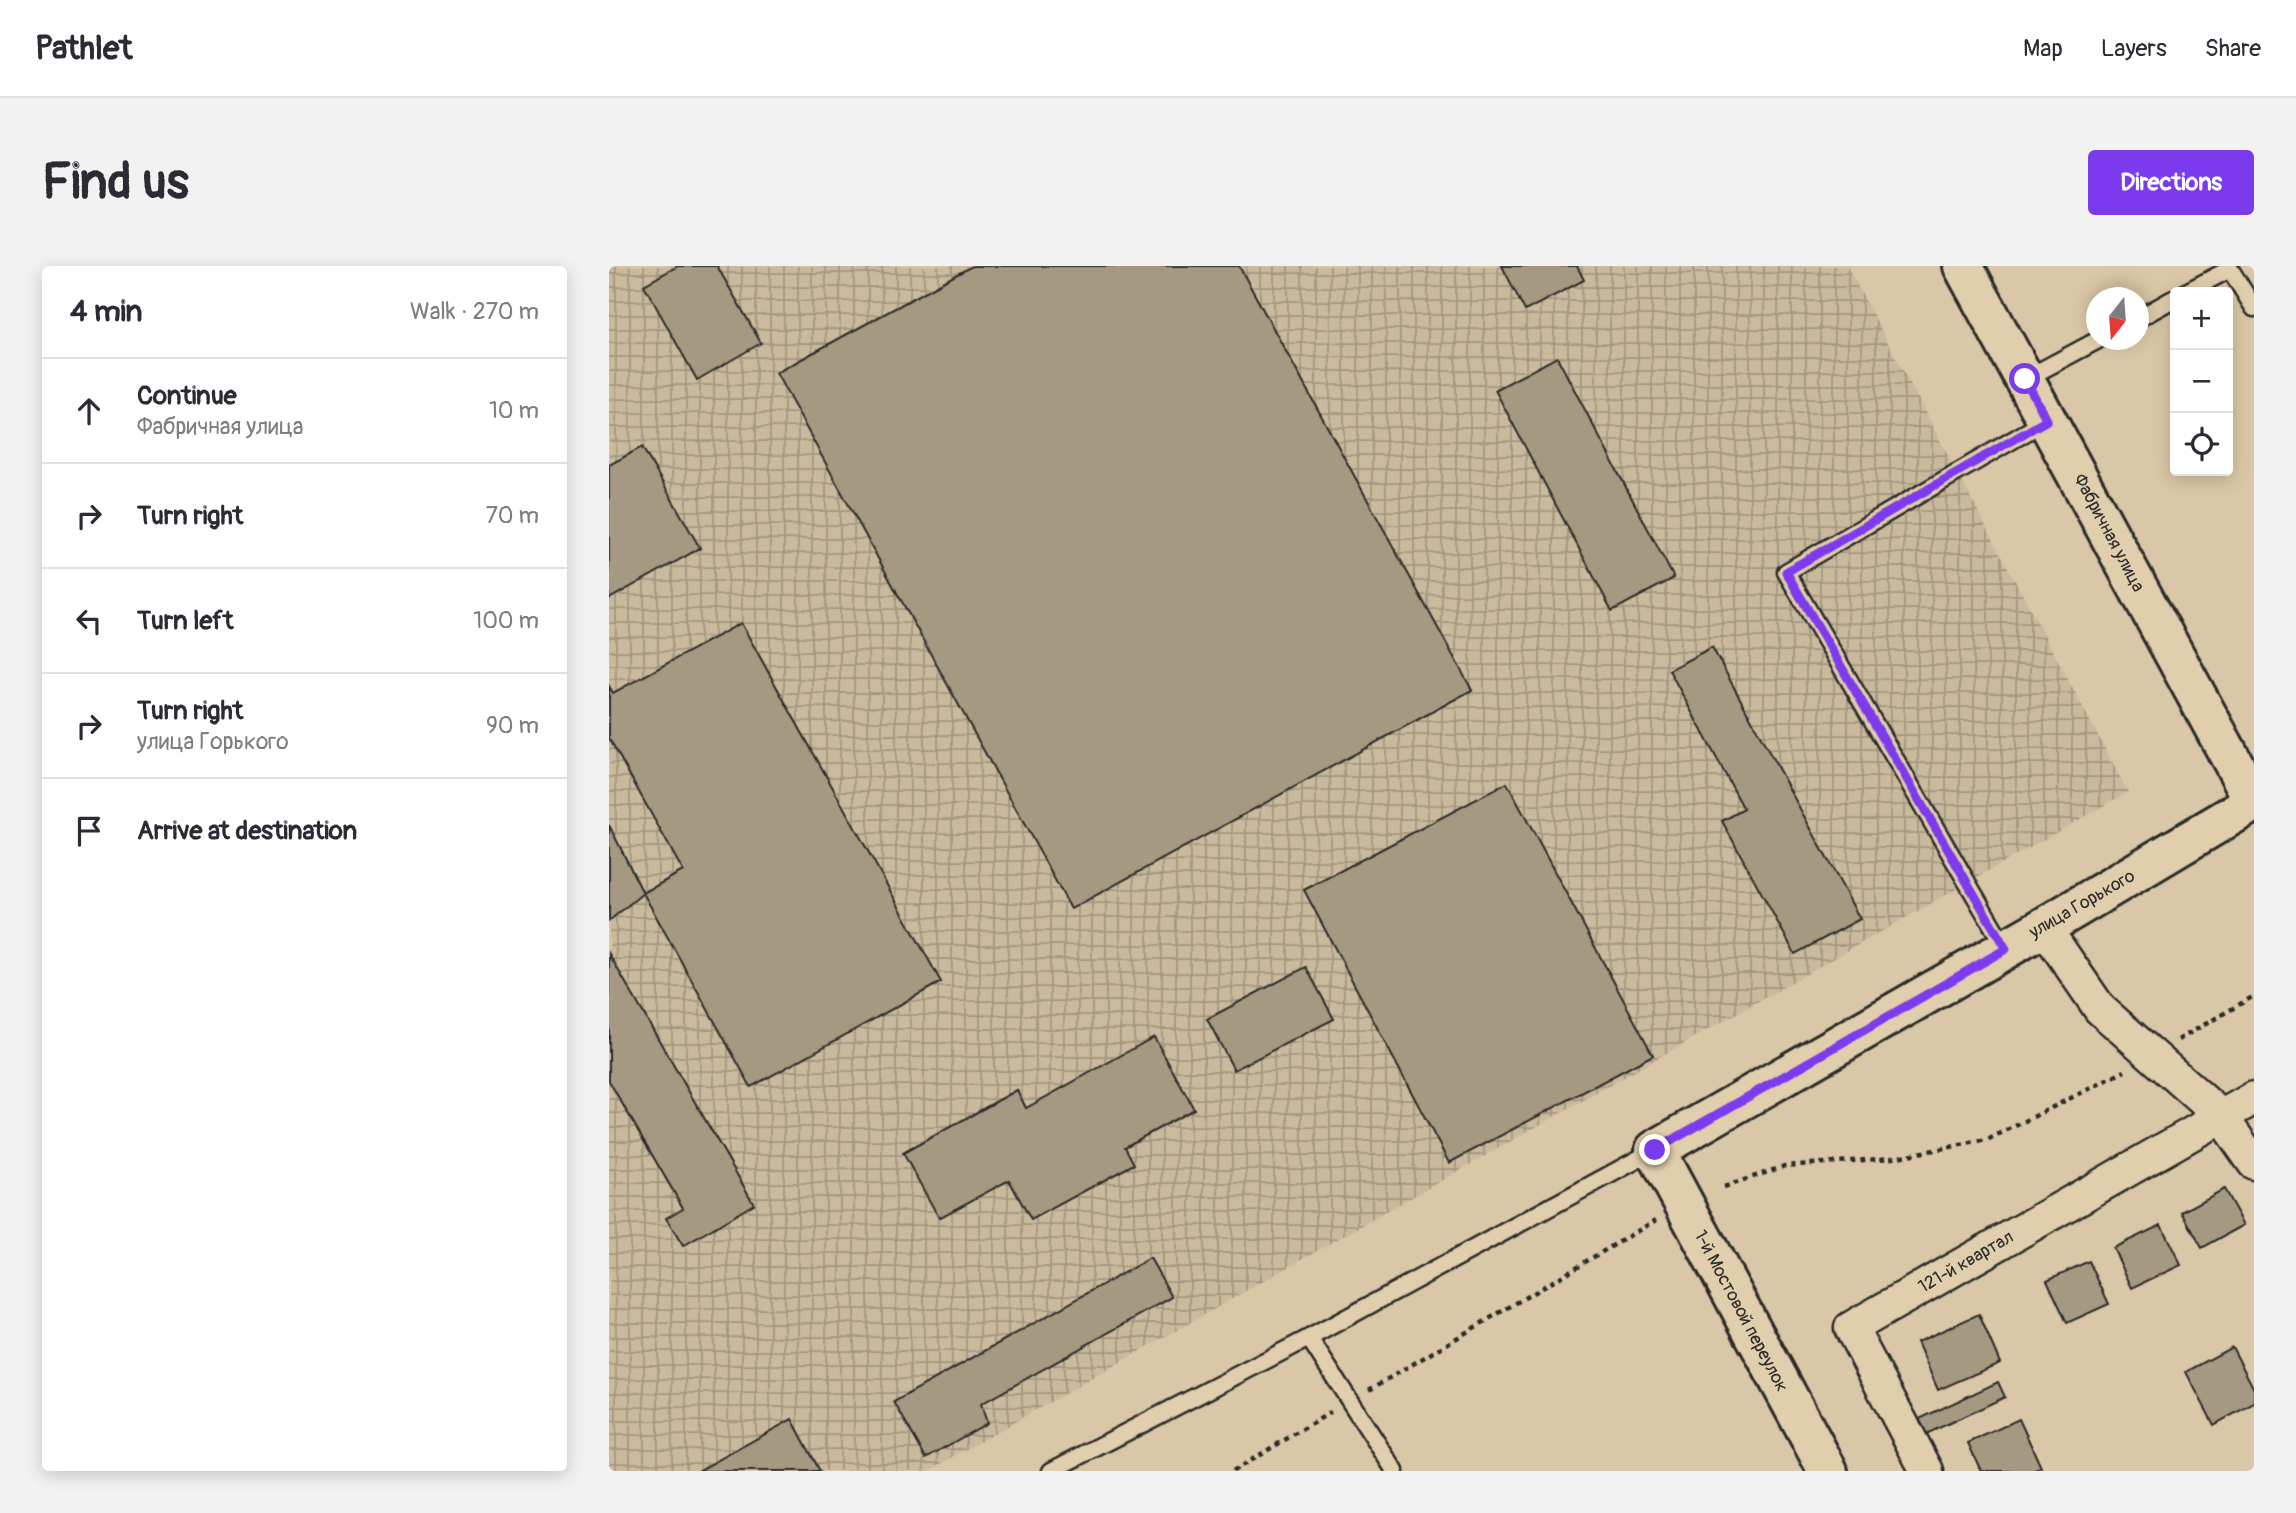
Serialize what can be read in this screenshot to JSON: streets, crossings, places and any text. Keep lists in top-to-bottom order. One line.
{"streets":{"street":["Фабричная улица","улица Горького","121-й квартал","1-й Мостовой переулок"]},"crossings":[["Фабричная улица","улица Горького"],["улица Горького","1-й Мостовой переулок"]],"north":"bottom","page":{"header":"Pathlet","nav":["Map","Layers","Share"],"buttons":"Directions","title":"Find us","heading":["4 min","Walk · 270 m"],"map_buttons":["+","−"],"list":[["Continue","Фабричная улица","10 m"],["Turn right","70 m"],["Turn left","100 m"],["Turn right","улица Горького","90 m"],"Arrive at destination"]}}
